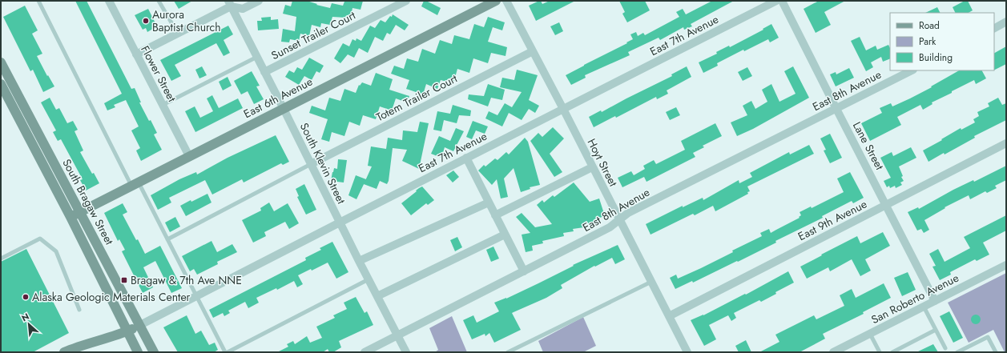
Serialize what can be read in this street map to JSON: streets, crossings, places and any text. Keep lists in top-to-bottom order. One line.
{"streets":{"main road":["East 6th Avenue","South Bragaw Street"],"street":["Sunset Trailer Court","East 7th Avenue","Flower Street","East 8th Avenue","Totem Trailer Court","Lane Street","Hoyt Street","South Klevin Street","East 9th Avenue","San Roberto Avenue"]},"crossings":[["Sunset Trailer Court","South Klevin Street"],["East 7th Avenue","Hoyt Street"],["East 7th Avenue","South Klevin Street"],["East 7th Avenue","South Bragaw Street"],["Flower Street","East 6th Avenue"],["East 8th Avenue","Lane Street"],["East 8th Avenue","Hoyt Street"],["East 8th Avenue","South Klevin Street"],["East 6th Avenue","South Klevin Street"],["East 6th Avenue","South Bragaw Street"],["Totem Trailer Court","Hoyt Street"],["Totem Trailer Court","South Klevin Street"],["Lane Street","East 9th Avenue"],["Lane Street","San Roberto Avenue"],["Hoyt Street","East 9th Avenue"]],"places":{"other":["Aurora Baptist Church","Alaska Geologic Materials Center"],"transit":["Bragaw & 7th Ave NNE"]},"legend":["Road","Park","Building"],"north":"top left"}
